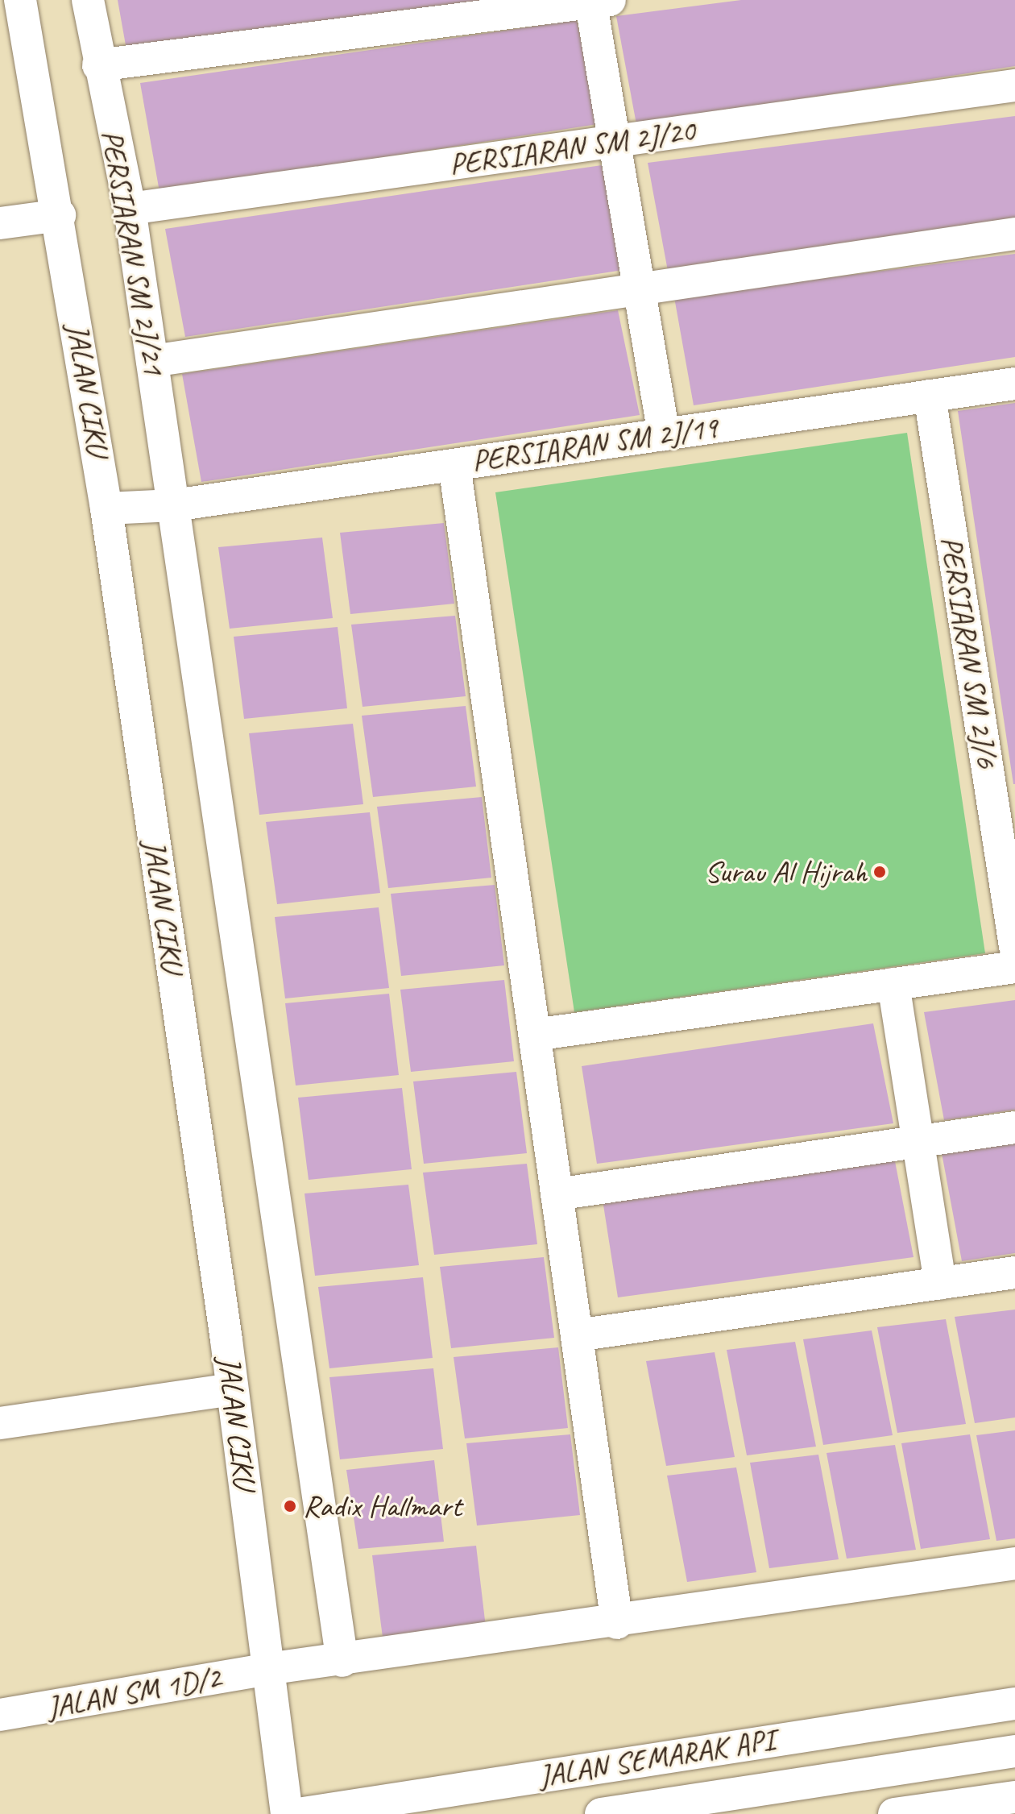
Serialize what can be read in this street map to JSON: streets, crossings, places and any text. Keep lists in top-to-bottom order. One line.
{"streets":{"street":["PERSIARAN SM 2J/20","PERSIARAN SM 2J/21","JALAN CIKU","PERSIARAN SM 2J/19","PERSIARAN SM 2J/6","JALAN SM 1D/2","JALAN SEMARAK API"]},"crossings":[["PERSIARAN SM 2J/20","PERSIARAN SM 2J/21"],["PERSIARAN SM 2J/21","PERSIARAN SM 2J/19"],["PERSIARAN SM 2J/21","JALAN SM 1D/2"],["JALAN CIKU","PERSIARAN SM 2J/19"],["JALAN CIKU","JALAN SM 1D/2"],["PERSIARAN SM 2J/19","PERSIARAN SM 2J/6"]],"places":["Surau Al Hijrah","Radix Hallmart"]}
